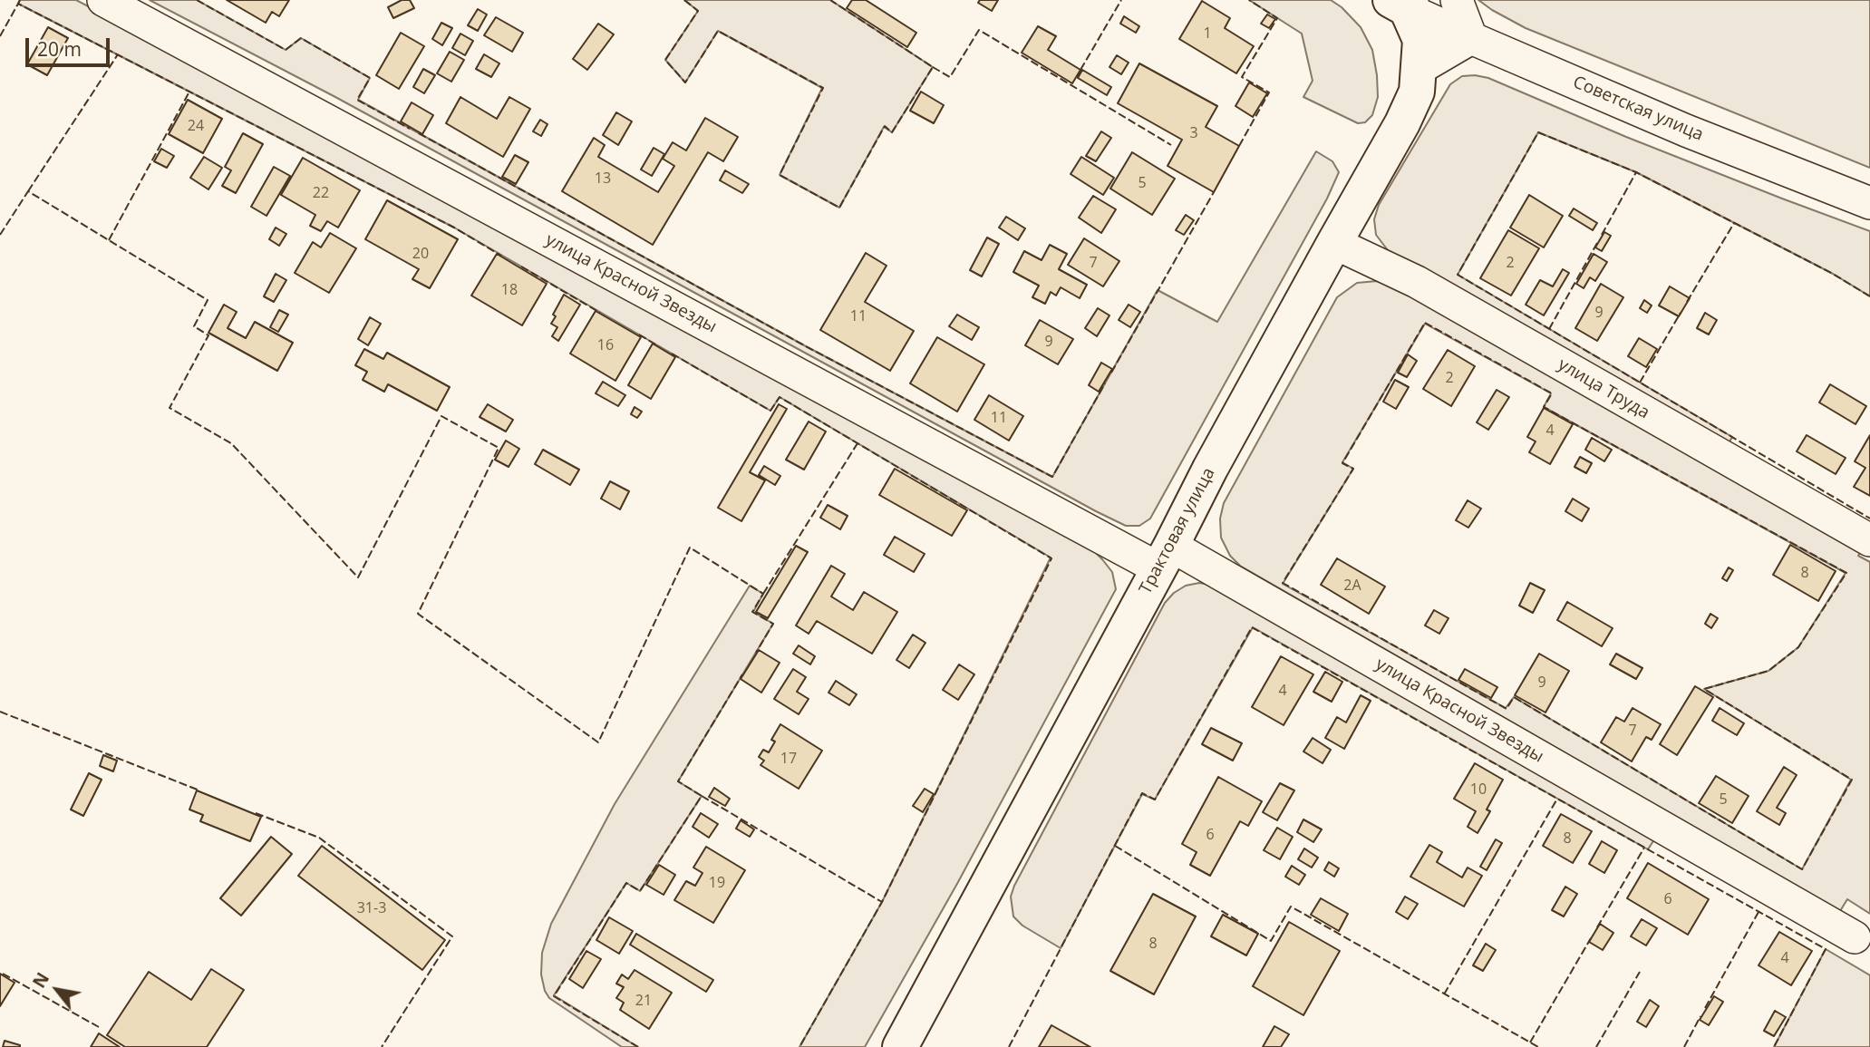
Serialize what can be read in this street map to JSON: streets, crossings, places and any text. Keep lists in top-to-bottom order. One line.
{"streets":{"highway":["Трактовая улица"],"street":["Советская улица","улица Красной Звезды","улица Труда"]},"crossings":[["Советская улица","Трактовая улица"],["улица Красной Звезды","Трактовая улица"],["улица Труда","Трактовая улица"]],"house_numbers":["1","24","3","13","5","22","20","7","2","18","9","11","9","16","2","11","4","8","2А","9","4","7","17","10","5","6","8","19","6","31-3","8","4","21"],"scale_bar":"20 m","north":"top left"}
